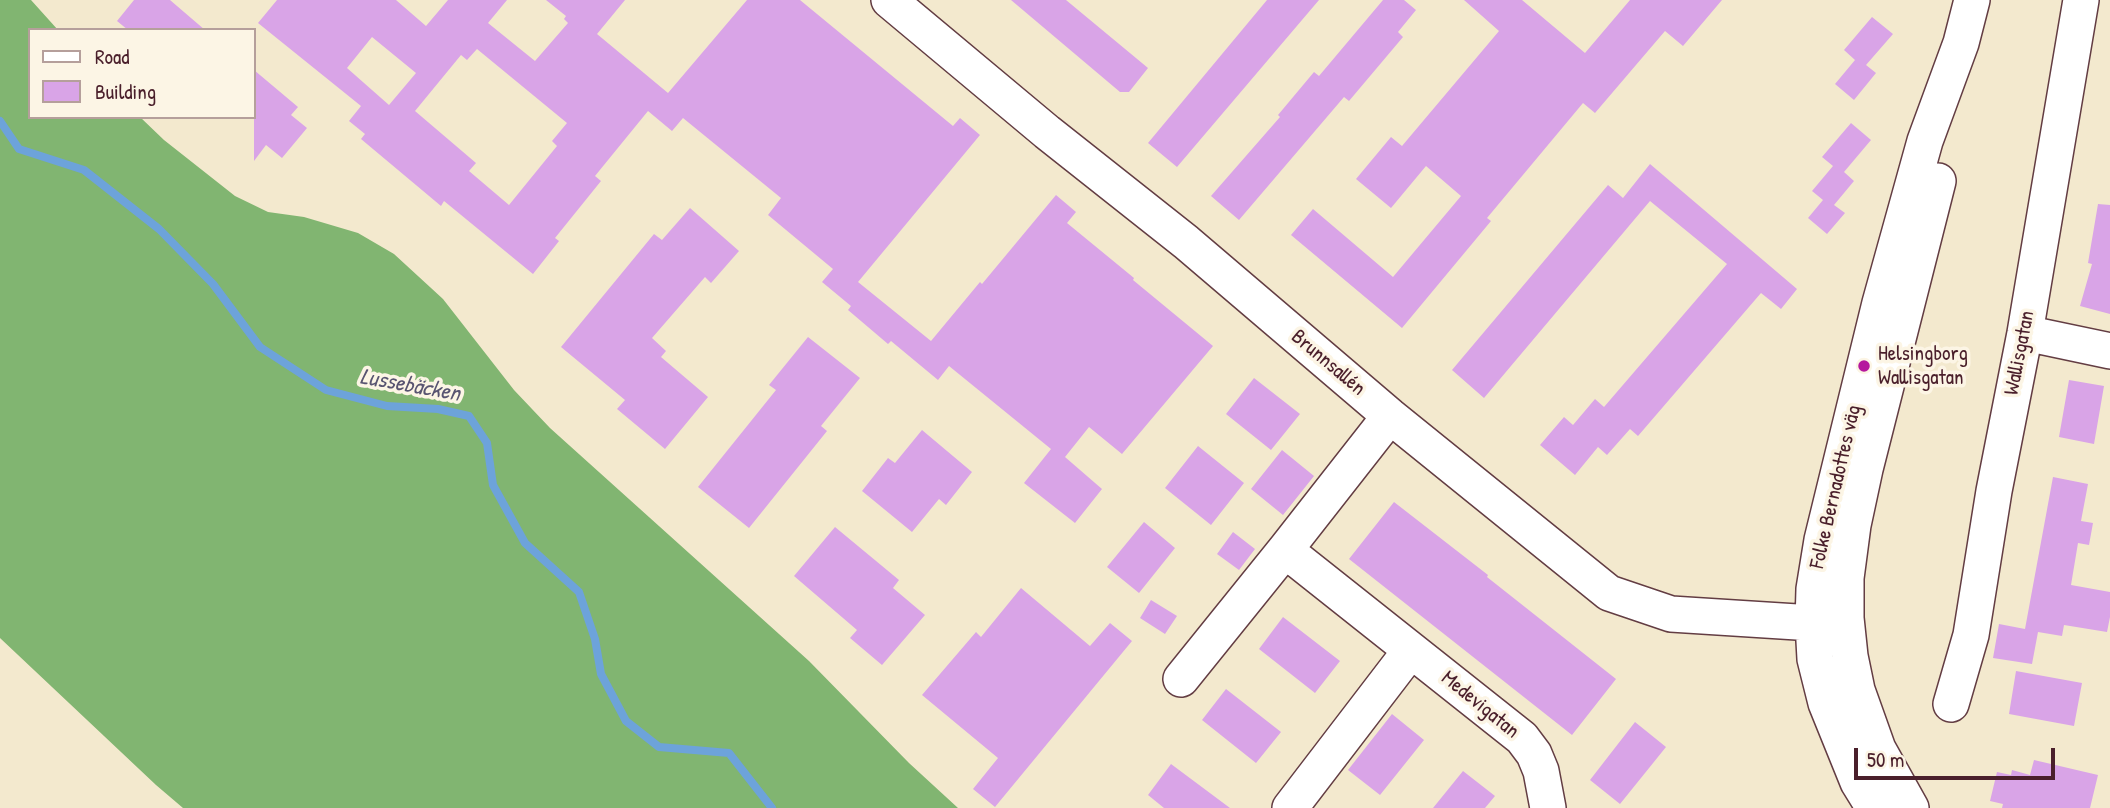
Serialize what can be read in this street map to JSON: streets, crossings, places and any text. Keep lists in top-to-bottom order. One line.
{"streets":{"street":["Wallisgatan","Brunnsallén","Folke Bernadottes väg","Medevigatan"]},"crossings":[["Brunnsallén","Folke Bernadottes väg"]],"water":["Lussebäcken"],"places":["Helsingborg Wallisgatan"],"legend":["Road","Building"],"scale_bar":"50 m"}
